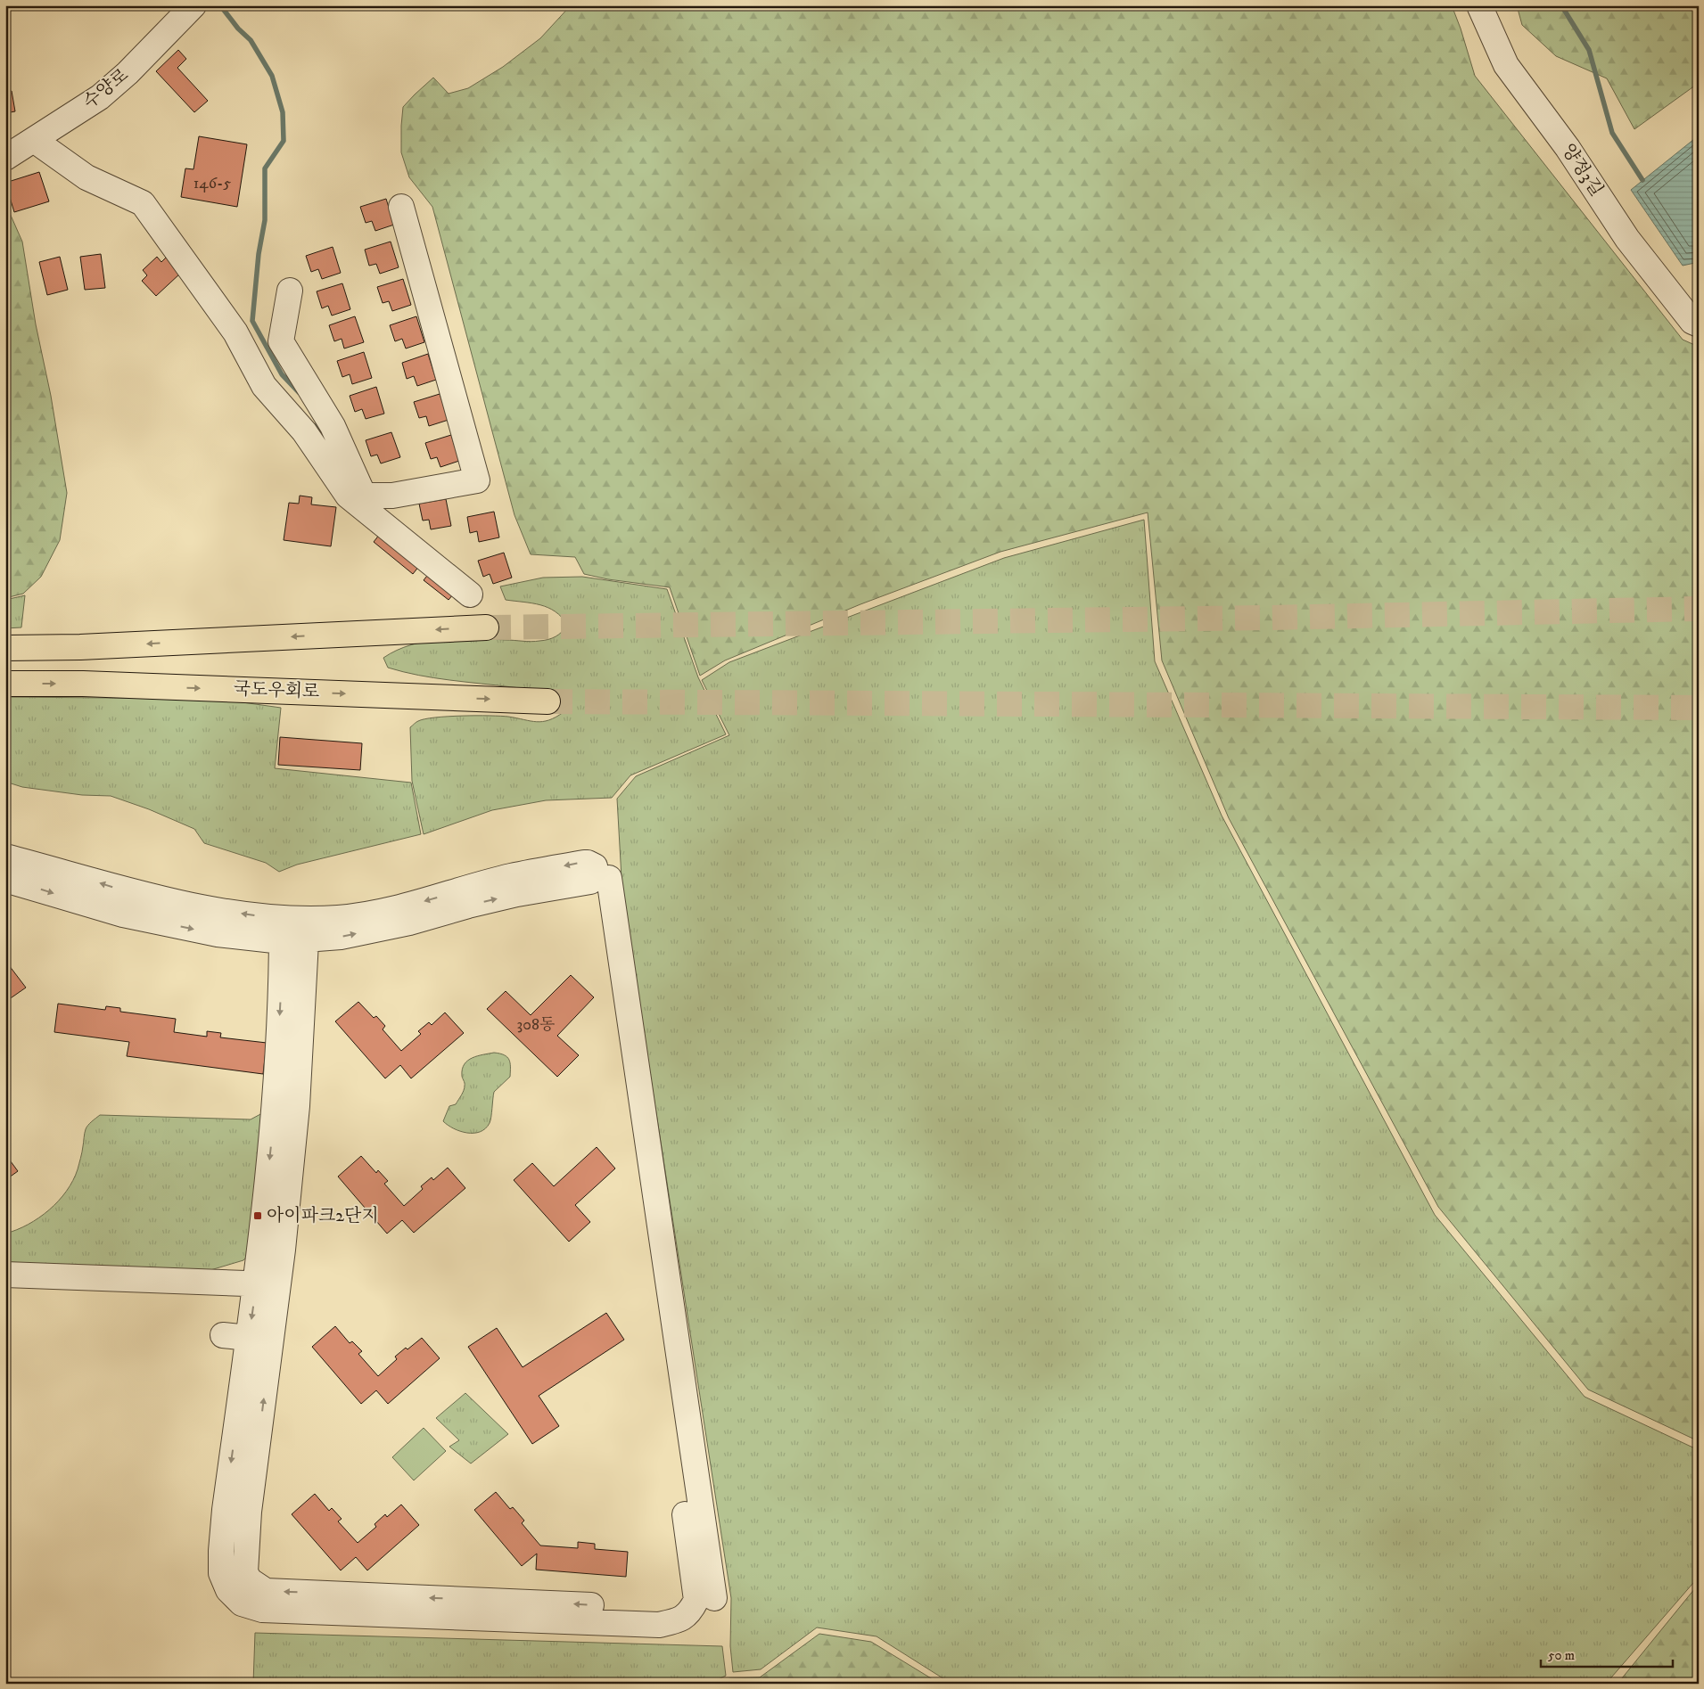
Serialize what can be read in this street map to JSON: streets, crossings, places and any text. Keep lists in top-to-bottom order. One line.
{"streets":{"highway":["국도우회로"],"street":["수양로","양정3길"]},"places":{"transit":["아이파크2단지"]},"house_numbers":["146-5","308동"],"scale_bar":"50 m"}
